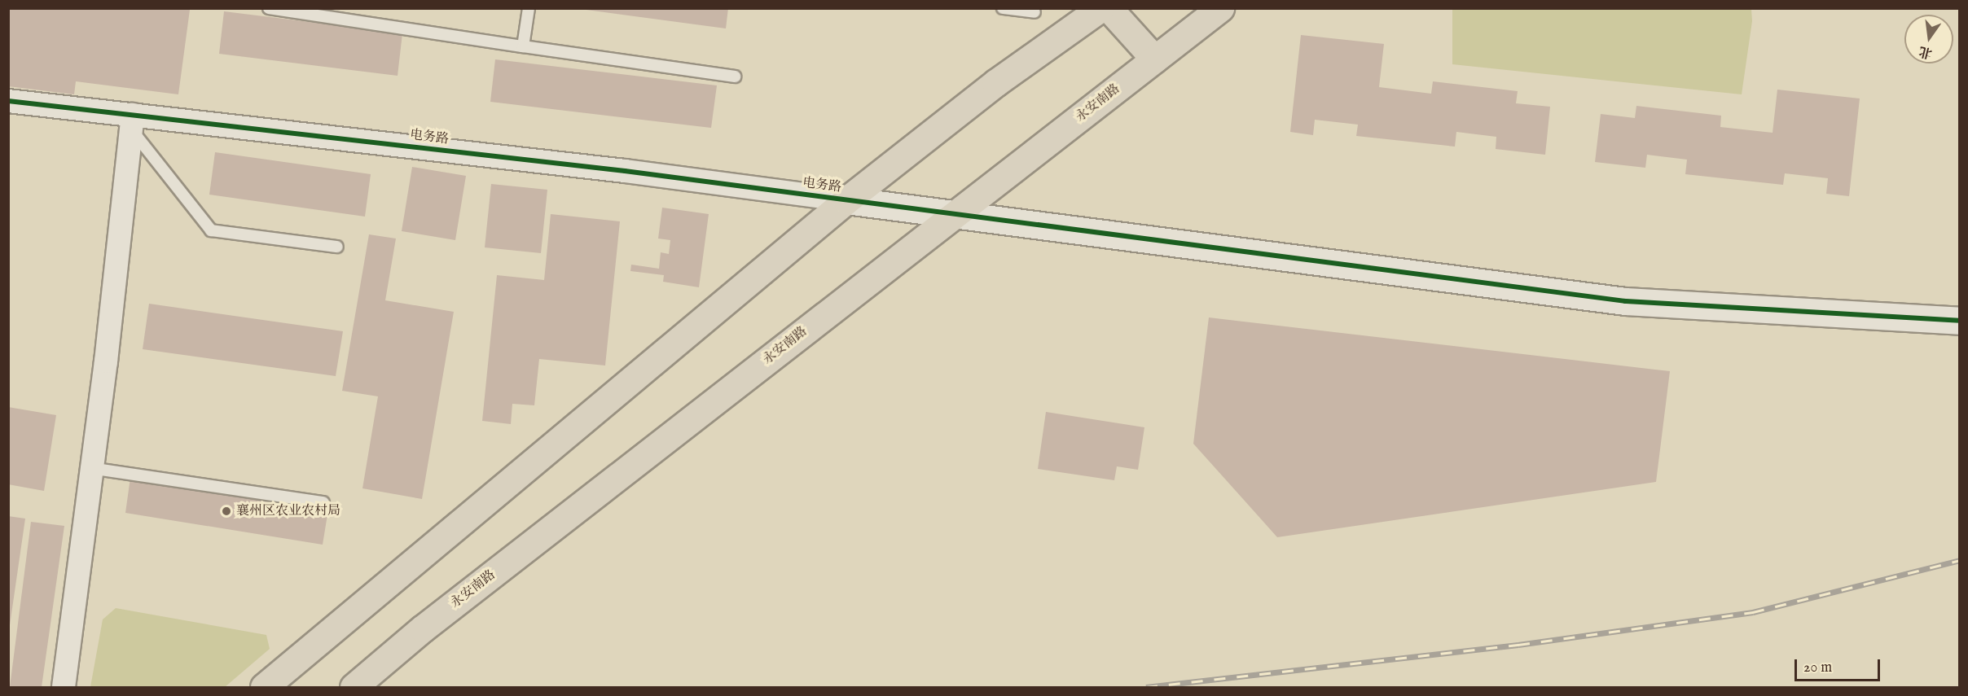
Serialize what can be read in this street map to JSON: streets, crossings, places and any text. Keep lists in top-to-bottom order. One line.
{"streets":{"main road":["永安南路"],"street":["电务路"]},"places":["襄州区农业农村局"],"scale_bar":"20 m","north":"bottom"}
